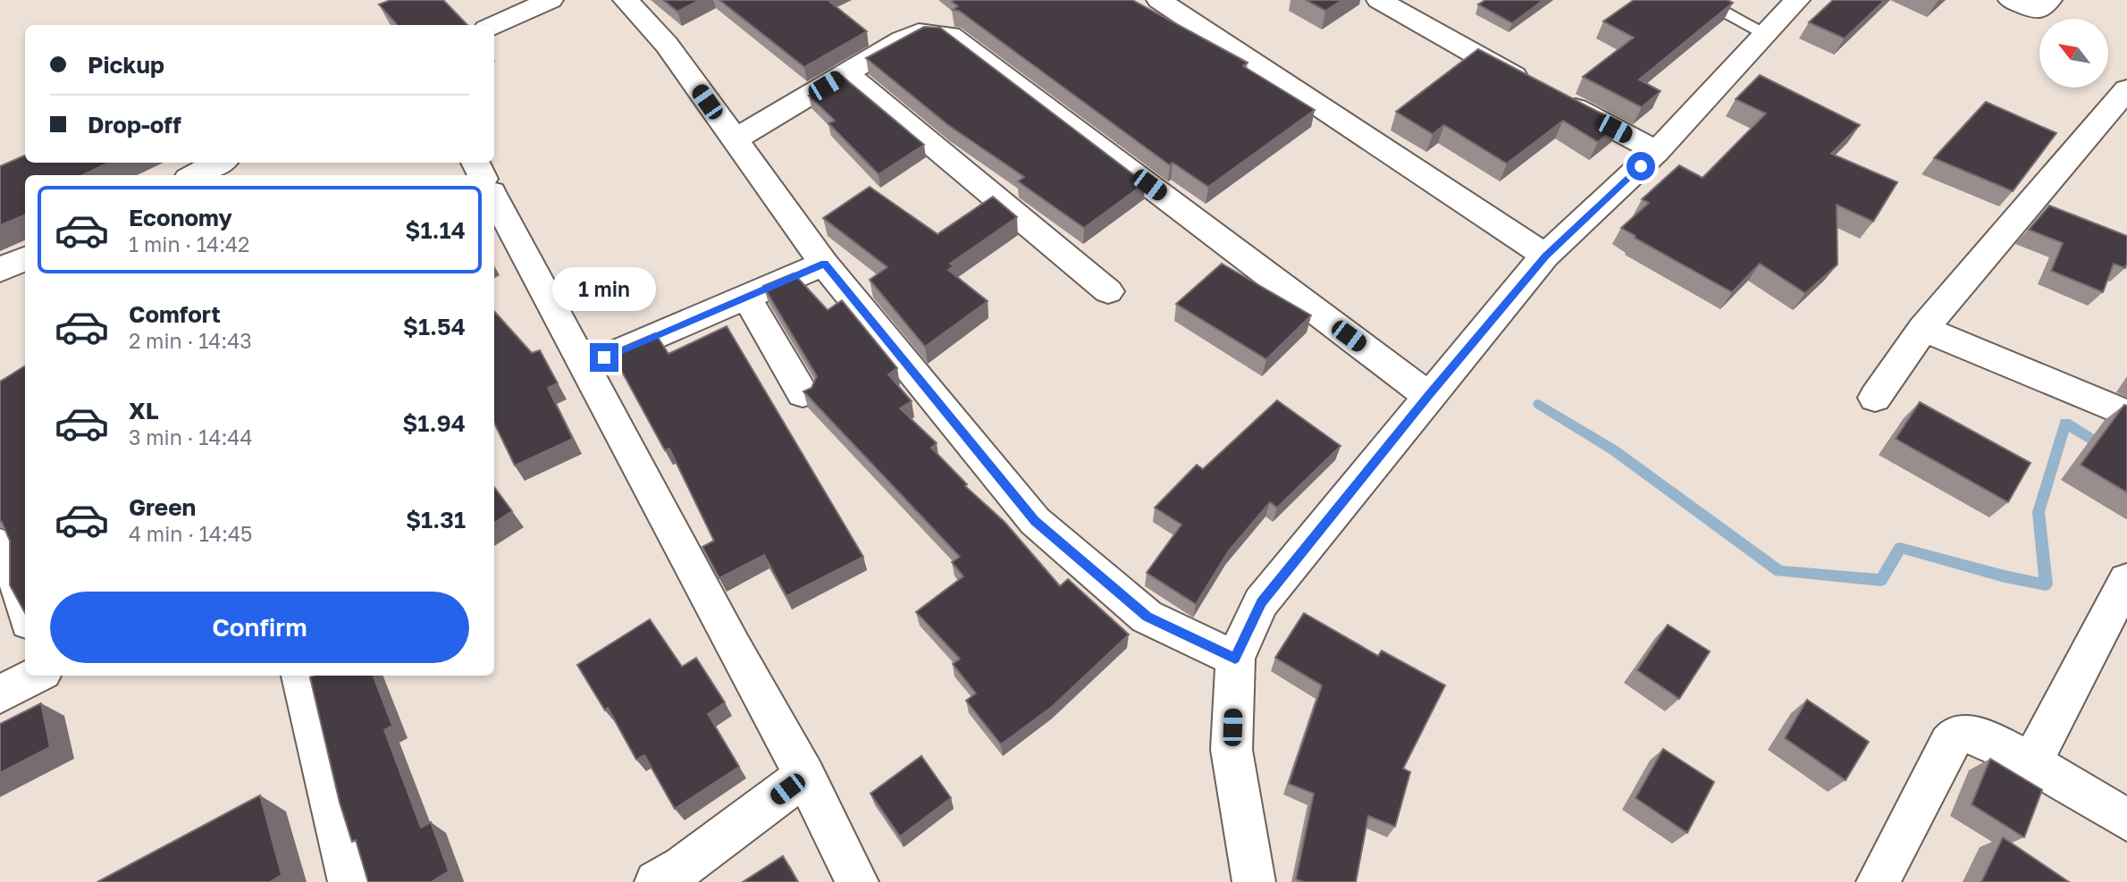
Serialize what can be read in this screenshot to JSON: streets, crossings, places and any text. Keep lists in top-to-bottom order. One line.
{"north":"top left","page":{"banner":["Pickup","Drop-off"],"list":[{"name":"Economy","note":"1 min · 14:42","value":"$1.14"},{"name":"Comfort","note":"2 min · 14:43","value":"$1.54"},{"name":"XL","note":"3 min · 14:44","value":"$1.94"},{"name":"Green","note":"4 min · 14:45","value":"$1.31"}],"bubble":"1 min","buttons":"Confirm"}}
